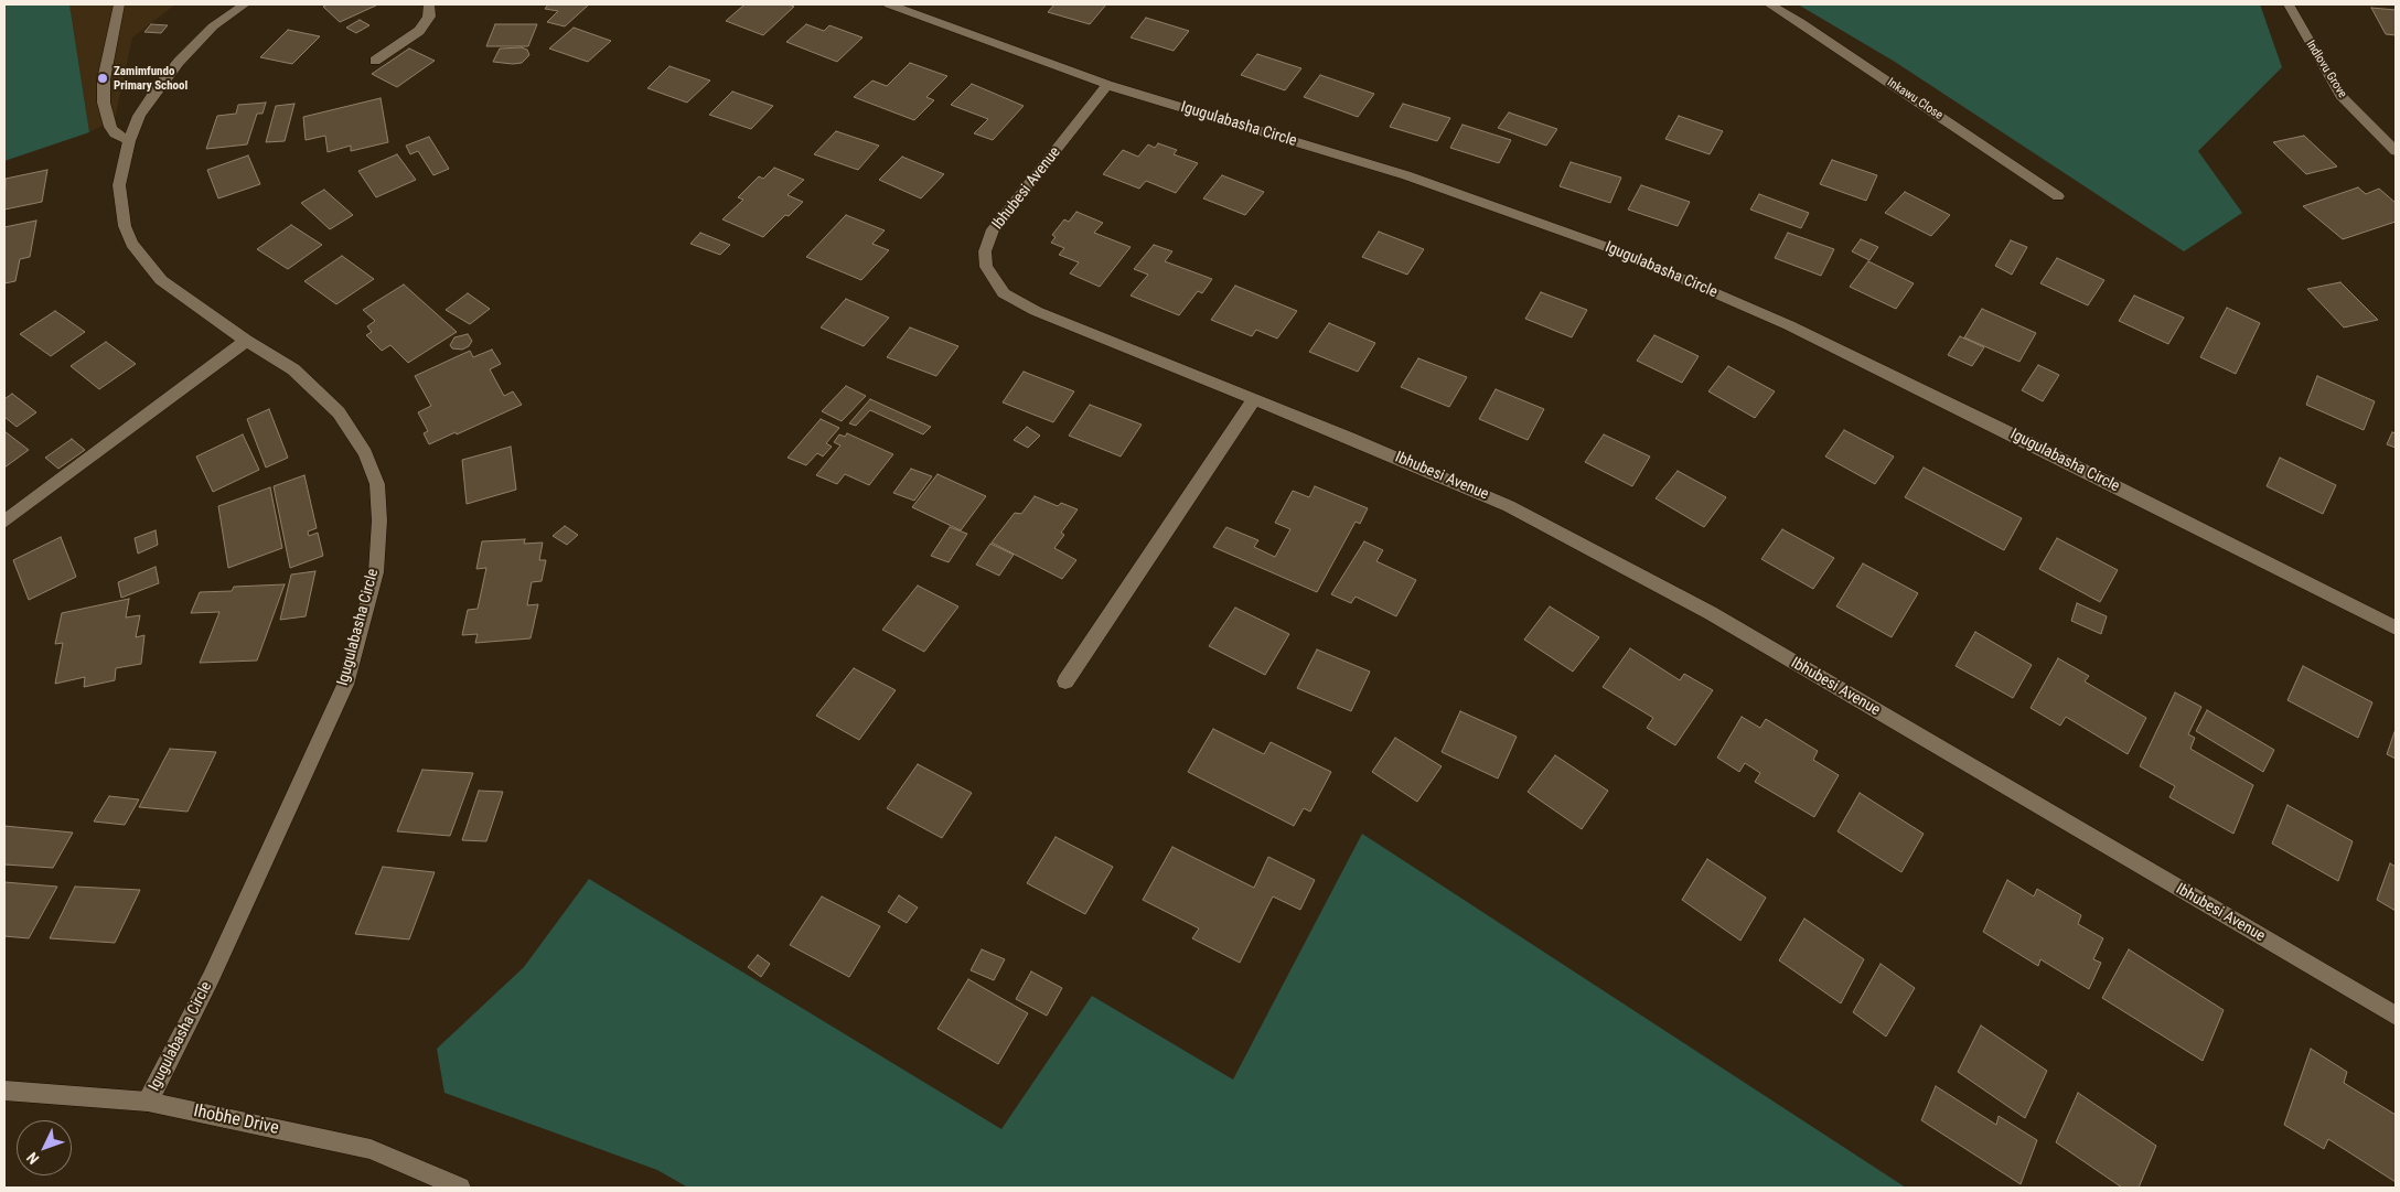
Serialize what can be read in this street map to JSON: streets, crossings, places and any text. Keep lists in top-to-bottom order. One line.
{"streets":{"street":["Indlovu Grove","Inkawu Close","Igugulabasha Circle","Ibhubesi Avenue","Ihobhe Drive"]},"crossings":[["Igugulabasha Circle","Ibhubesi Avenue"],["Igugulabasha Circle","Ihobhe Drive"]],"places":["Zamimfundo Primary School"],"north":"bottom left"}
